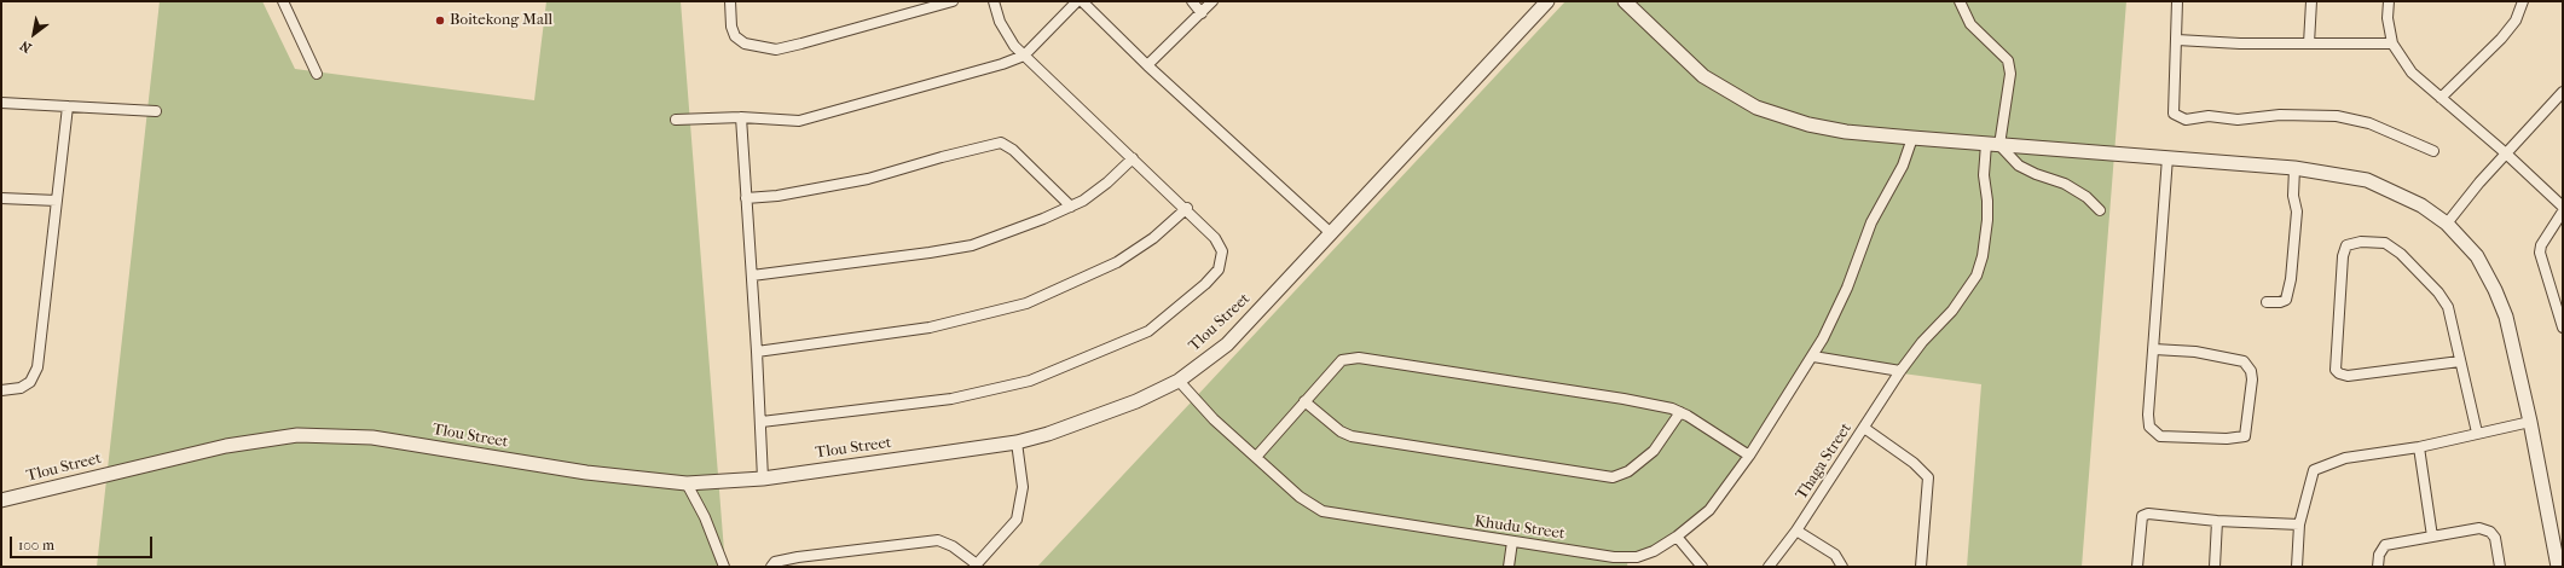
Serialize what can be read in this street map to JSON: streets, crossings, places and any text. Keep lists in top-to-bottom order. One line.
{"streets":{"street":["Tlou Street","Thaga Street","Khudu Street"]},"crossings":[["Tlou Street","Khudu Street"]],"places":["Boitekong Mall"],"scale_bar":"100 m","north":"bottom left"}
